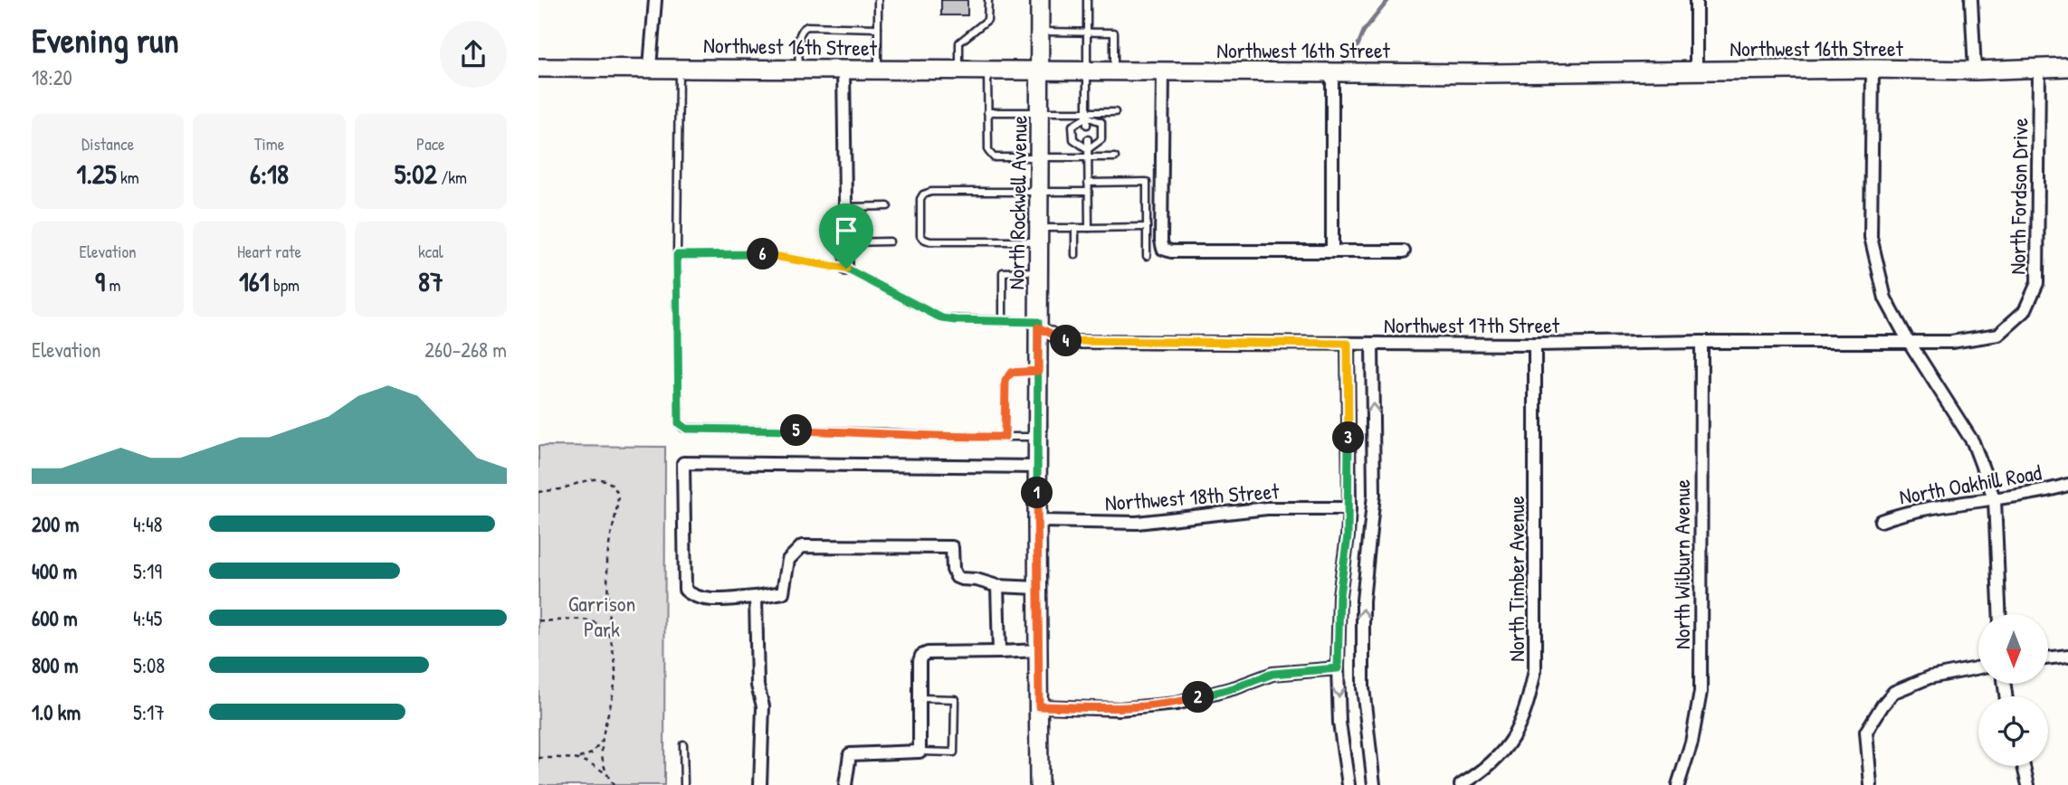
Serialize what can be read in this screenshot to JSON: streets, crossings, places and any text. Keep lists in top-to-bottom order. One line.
{"streets":{"street":["Northwest 16th Street","North Fordson Drive","North Rockwell Avenue","Northwest 17th Street","North Oakhill Road","Northwest 18th Street","North Wilburn Avenue","North Timber Avenue"]},"crossings":[["Northwest 16th Street","North Fordson Drive"],["Northwest 16th Street","North Rockwell Avenue"],["North Fordson Drive","Northwest 17th Street"],["North Rockwell Avenue","Northwest 17th Street"],["North Rockwell Avenue","Northwest 18th Street"],["Northwest 17th Street","North Wilburn Avenue"],["Northwest 17th Street","North Timber Avenue"]],"parks":["Garrison Park"],"north":"bottom","page":{"heading":["Evening run","18:20"],"stats":[["Distance","1.25 km"],["Time","6:18"],["Pace","5:02 /km"],["Elevation","9 m"],["Heart rate","161 bpm"],["kcal","87"]],"pins":["6","4","5","3","1","2"],"chart":["Elevation","260–268 m"],"list":[{"name":"200 m","note":"4:48"},{"name":"400 m","note":"5:19"},{"name":"600 m","note":"4:45"},{"name":"800 m","note":"5:08"},{"name":"1.0 km","note":"5:17"}]}}
